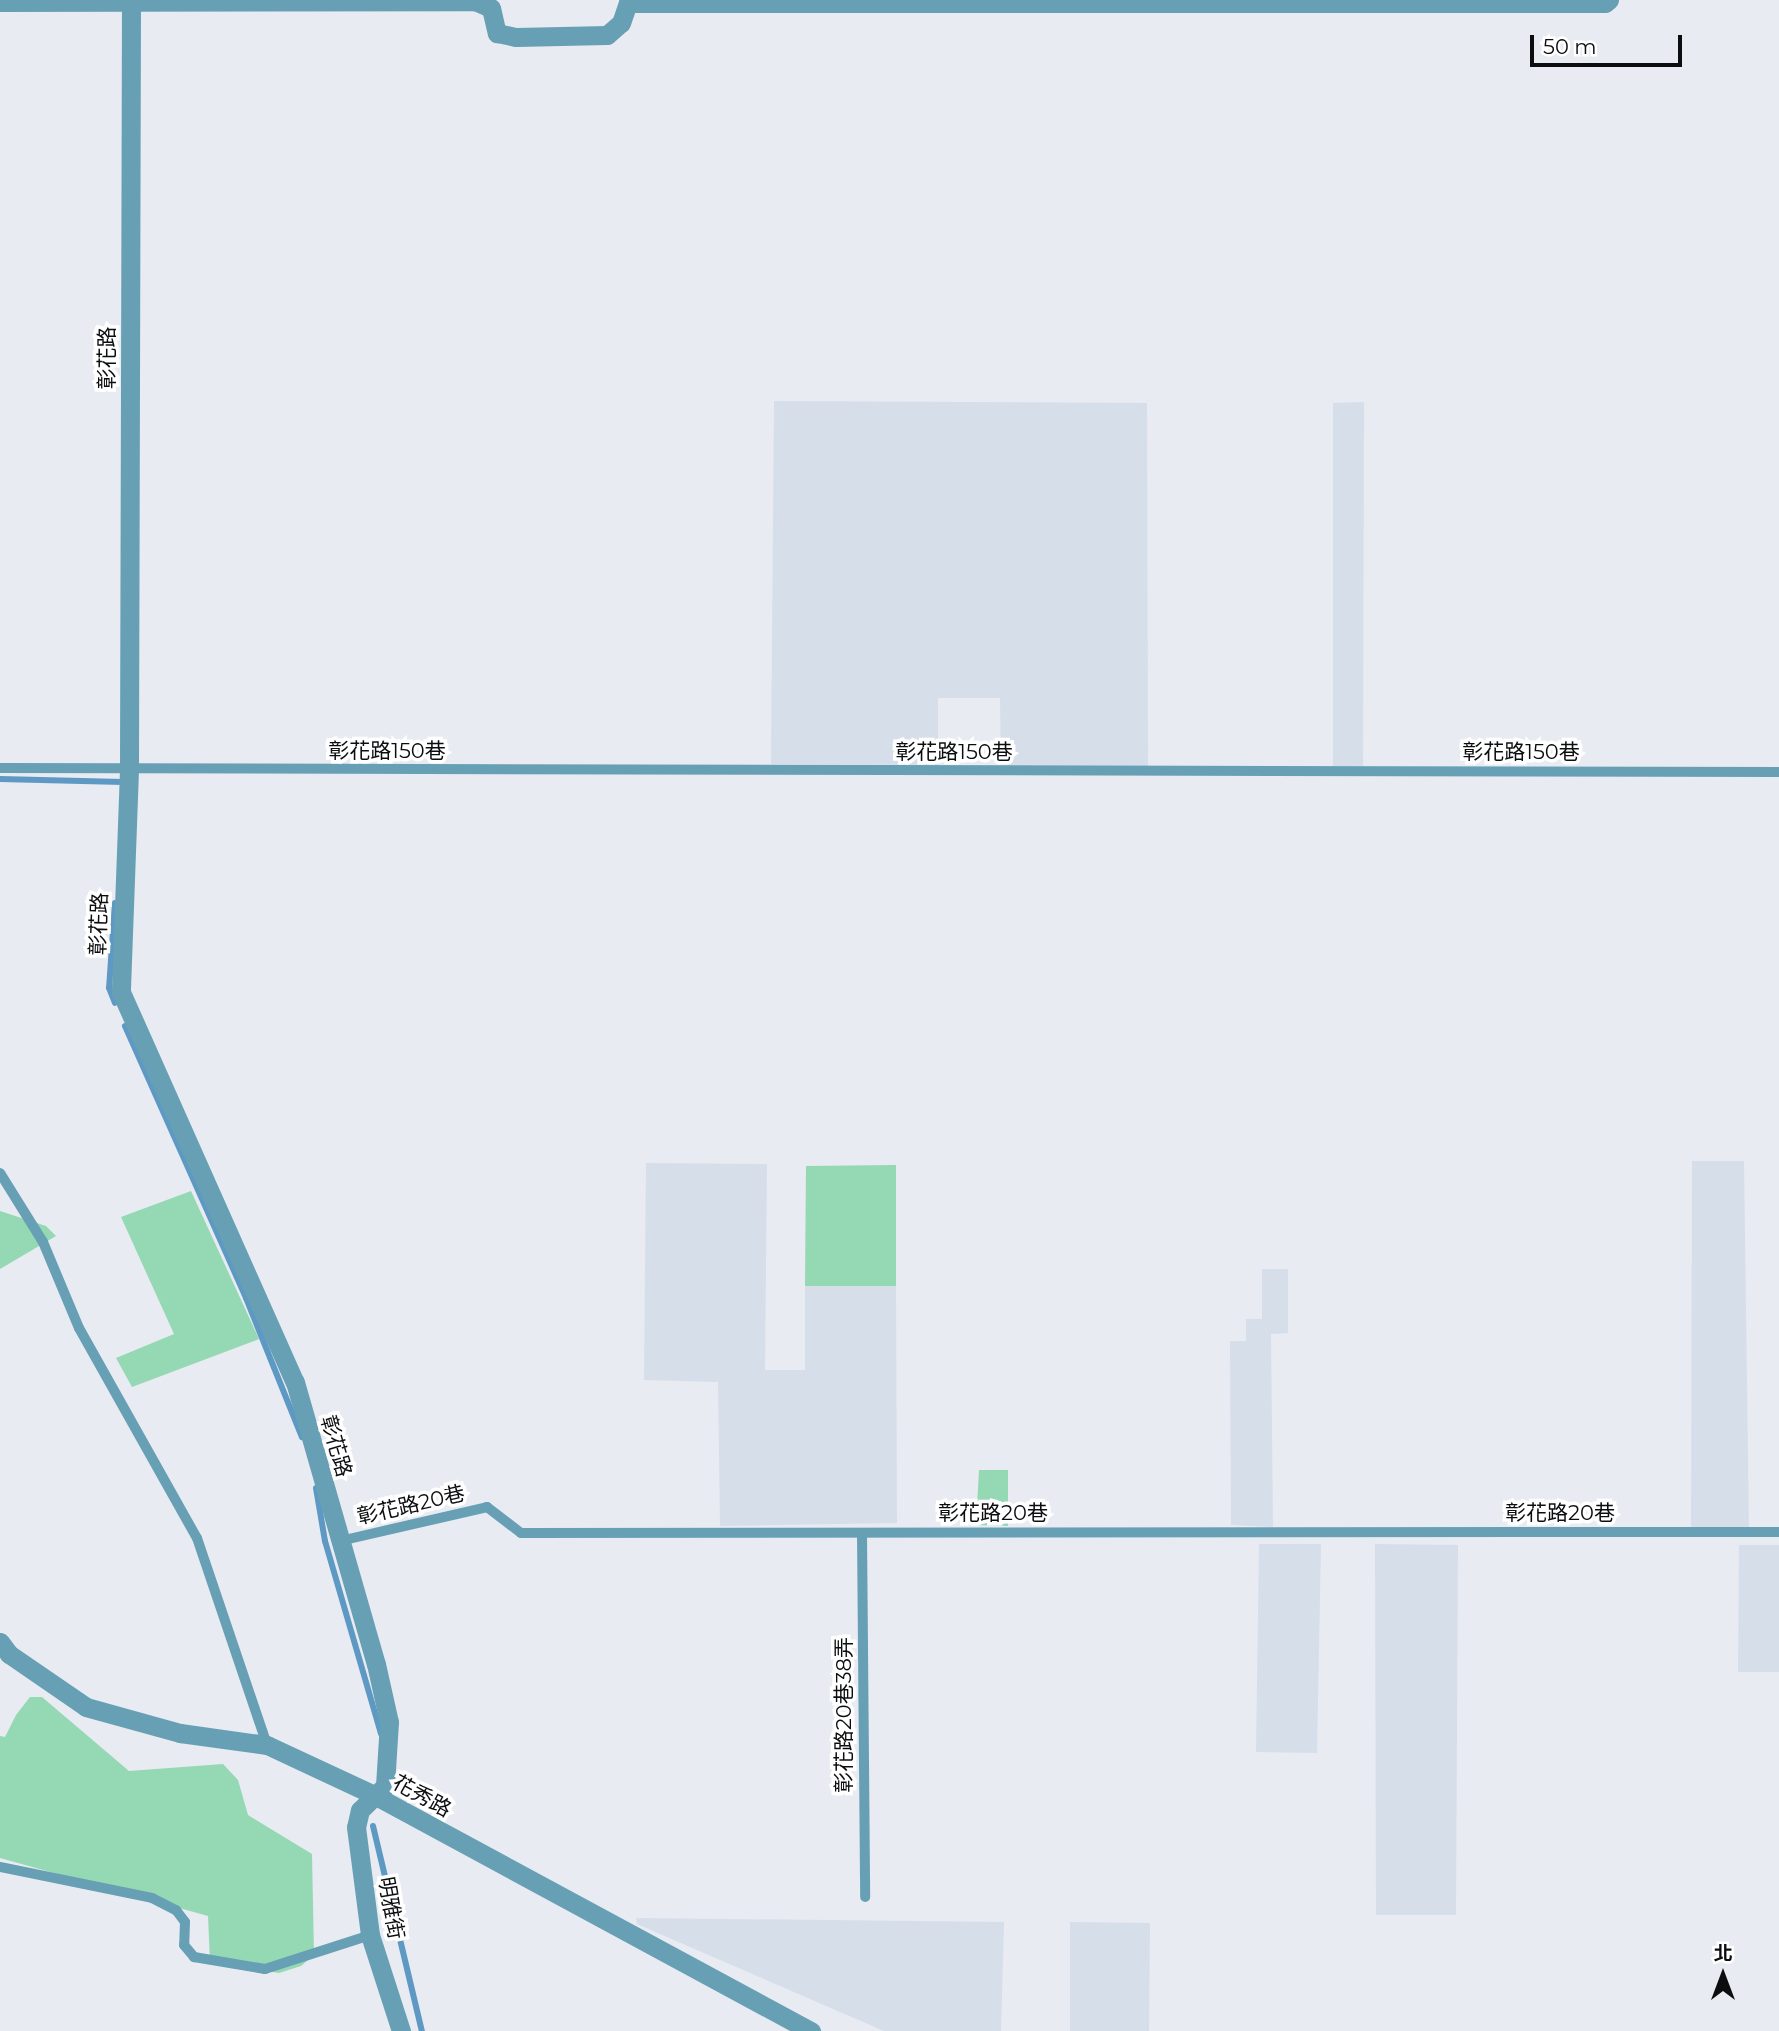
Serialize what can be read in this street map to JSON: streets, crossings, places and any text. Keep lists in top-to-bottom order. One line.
{"streets":{"street":["彰花路","花秀路","明雅街"],"lane":["彰花路150巷","彰花路20巷","彰花路20巷38弄"]},"crossings":[["彰花路","彰花路150巷"],["彰花路","彰花路20巷"],["彰花路","花秀路"],["彰花路","明雅街"],["彰花路20巷","彰花路20巷38弄"],["花秀路","明雅街"]],"scale_bar":"50 m","north":"top"}
